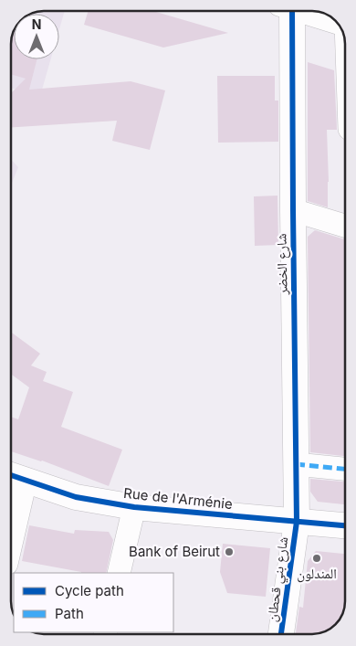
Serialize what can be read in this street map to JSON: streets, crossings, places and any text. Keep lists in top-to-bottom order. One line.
{"streets":{"main road":["شارع الخضر","Rue de l'Arménie","شارع بني قحطان"]},"crossings":[["شارع الخضر","Rue de l'Arménie"],["شارع الخضر","شارع بني قحطان"],["Rue de l'Arménie","شارع بني قحطان"]],"places":["Bank of Beirut","المندلون"],"legend":["Cycle path","Path"],"north":"top"}
